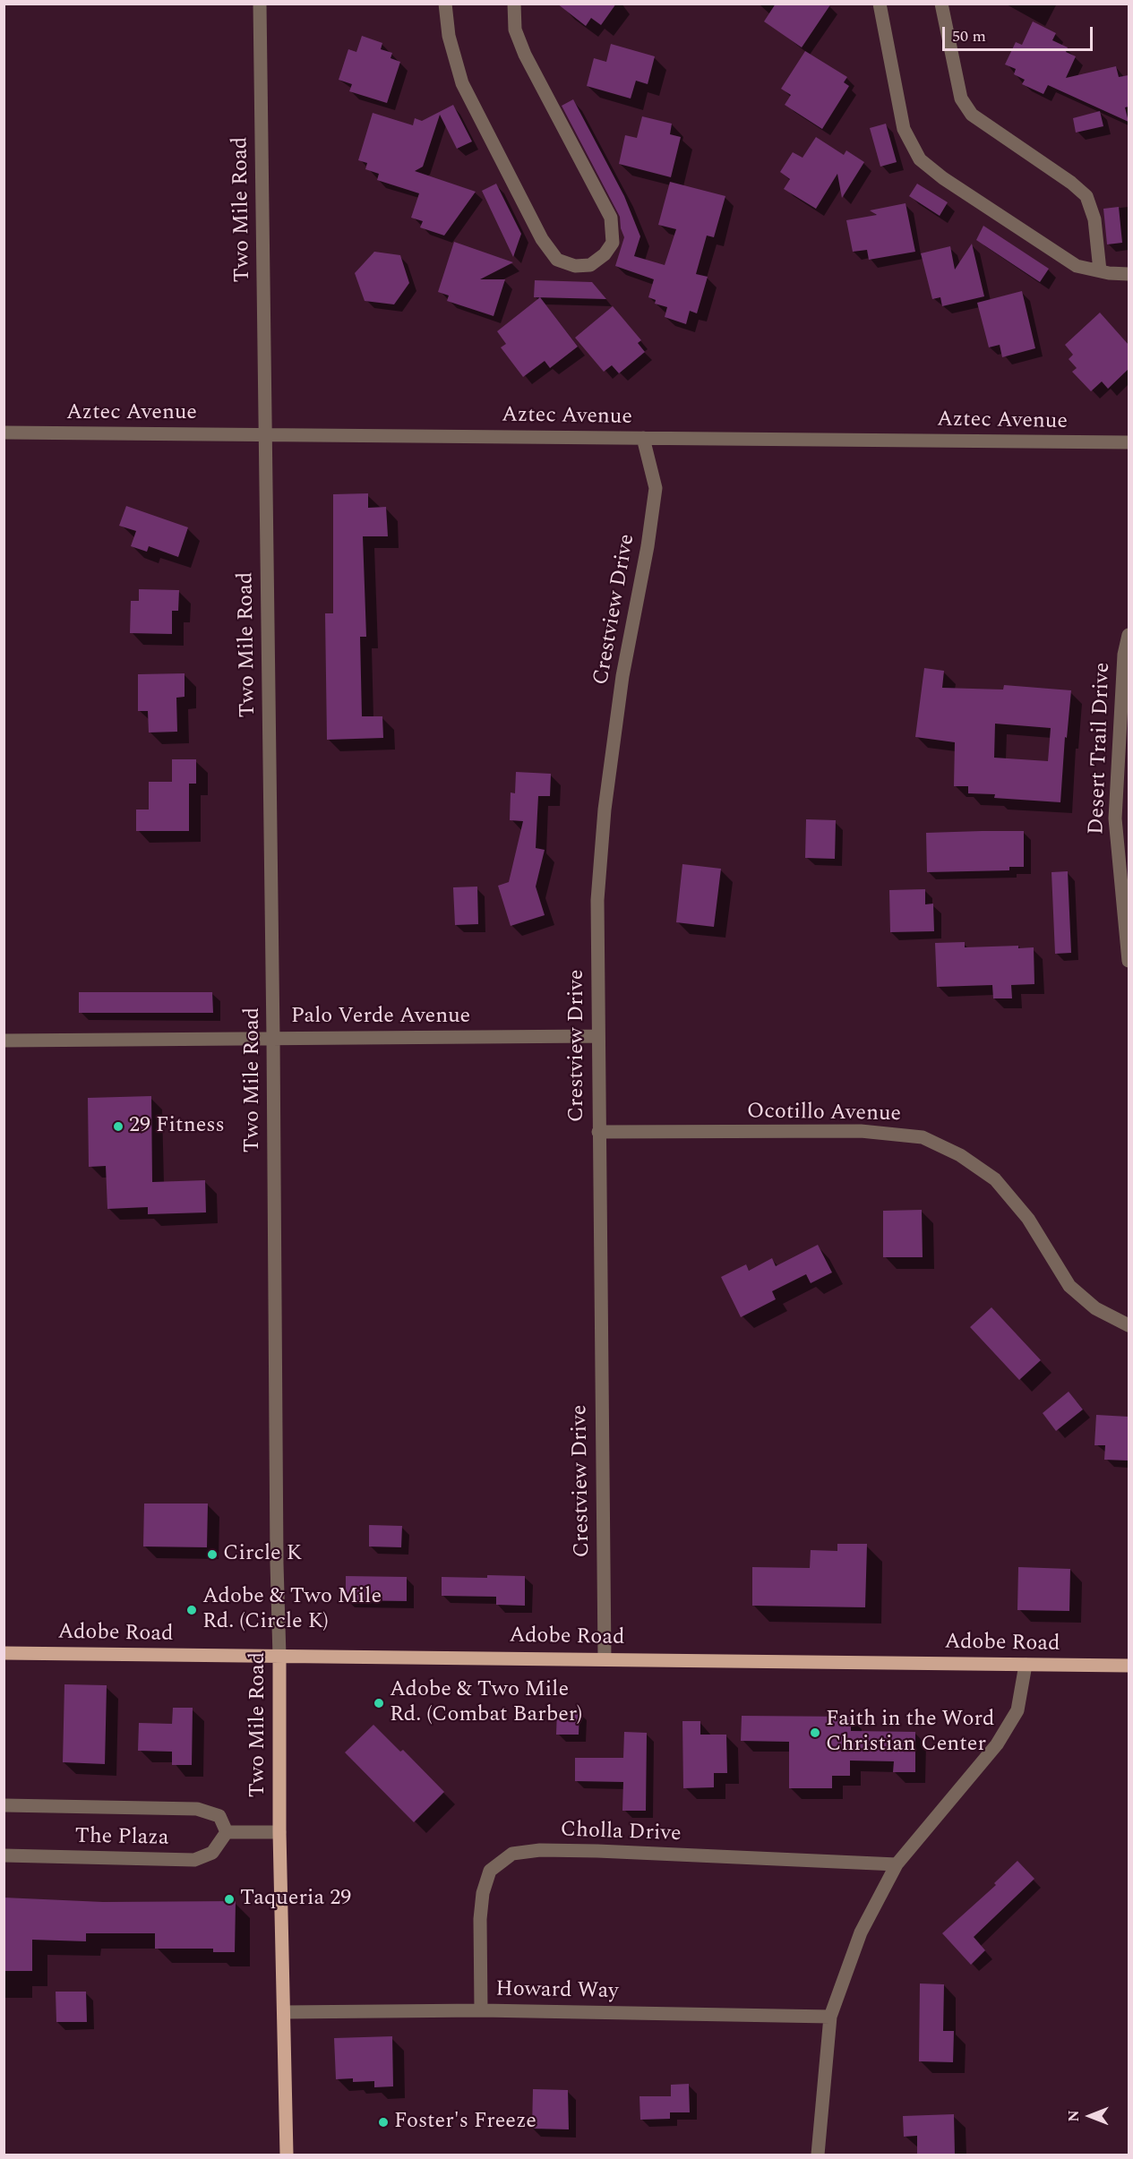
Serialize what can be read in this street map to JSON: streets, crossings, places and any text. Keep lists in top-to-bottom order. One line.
{"streets":{"main road":["Two Mile Road","Adobe Road"],"street":["Aztec Avenue","Crestview Drive","Desert Trail Drive","Palo Verde Avenue","Ocotillo Avenue","Cholla Drive","The Plaza","Howard Way"]},"crossings":[["Two Mile Road","Aztec Avenue"],["Two Mile Road","Palo Verde Avenue"],["Two Mile Road","Adobe Road"],["Two Mile Road","Howard Way"],["Aztec Avenue","Crestview Drive"],["Crestview Drive","Palo Verde Avenue"],["Crestview Drive","Ocotillo Avenue"],["Crestview Drive","Adobe Road"],["Cholla Drive","Howard Way"]],"places":["29 Fitness","Circle K","Adobe & Two Mile Rd. (Circle K)","Adobe & Two Mile Rd. (Combat Barber)","Faith in the Word Christian Center","Taqueria 29","Foster's Freeze"],"scale_bar":"50 m","north":"left"}
